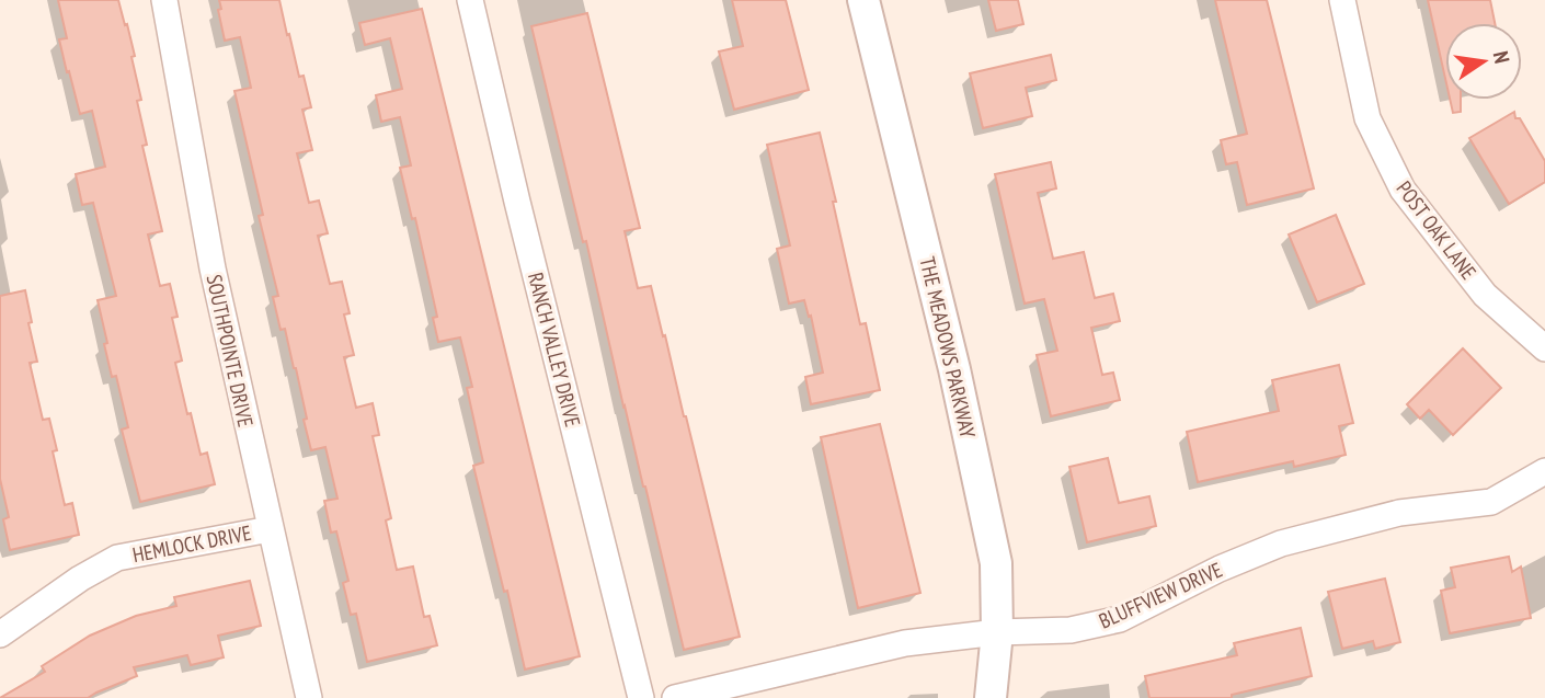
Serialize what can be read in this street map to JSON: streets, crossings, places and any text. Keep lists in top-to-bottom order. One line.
{"streets":{"street":["POST OAK LANE","THE MEADOWS PARKWAY","RANCH VALLEY DRIVE","SOUTHPOINTE DRIVE","HEMLOCK DRIVE","BLUFFVIEW DRIVE"]},"crossings":[["THE MEADOWS PARKWAY","BLUFFVIEW DRIVE"],["SOUTHPOINTE DRIVE","HEMLOCK DRIVE"]],"north":"right"}
